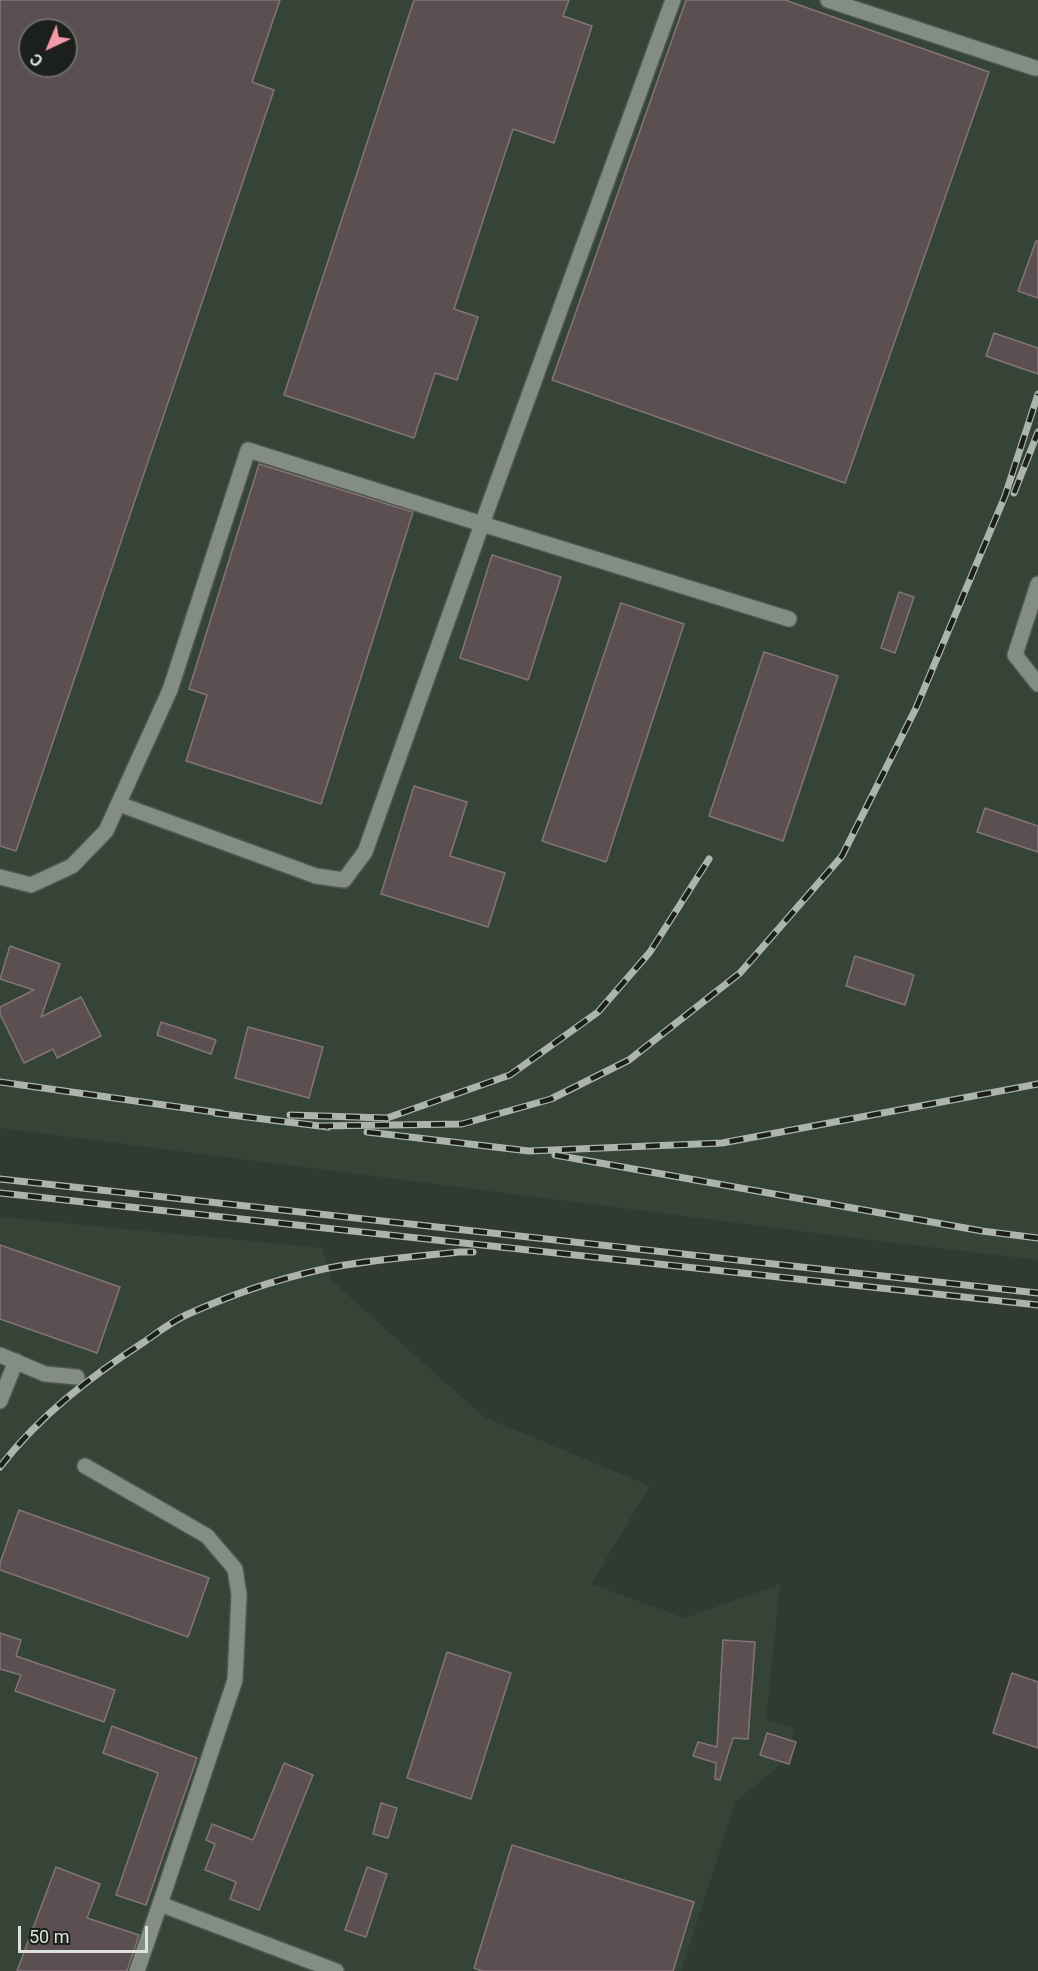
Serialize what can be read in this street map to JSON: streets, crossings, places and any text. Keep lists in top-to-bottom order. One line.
{"scale_bar":"50 m","north":"bottom left"}
